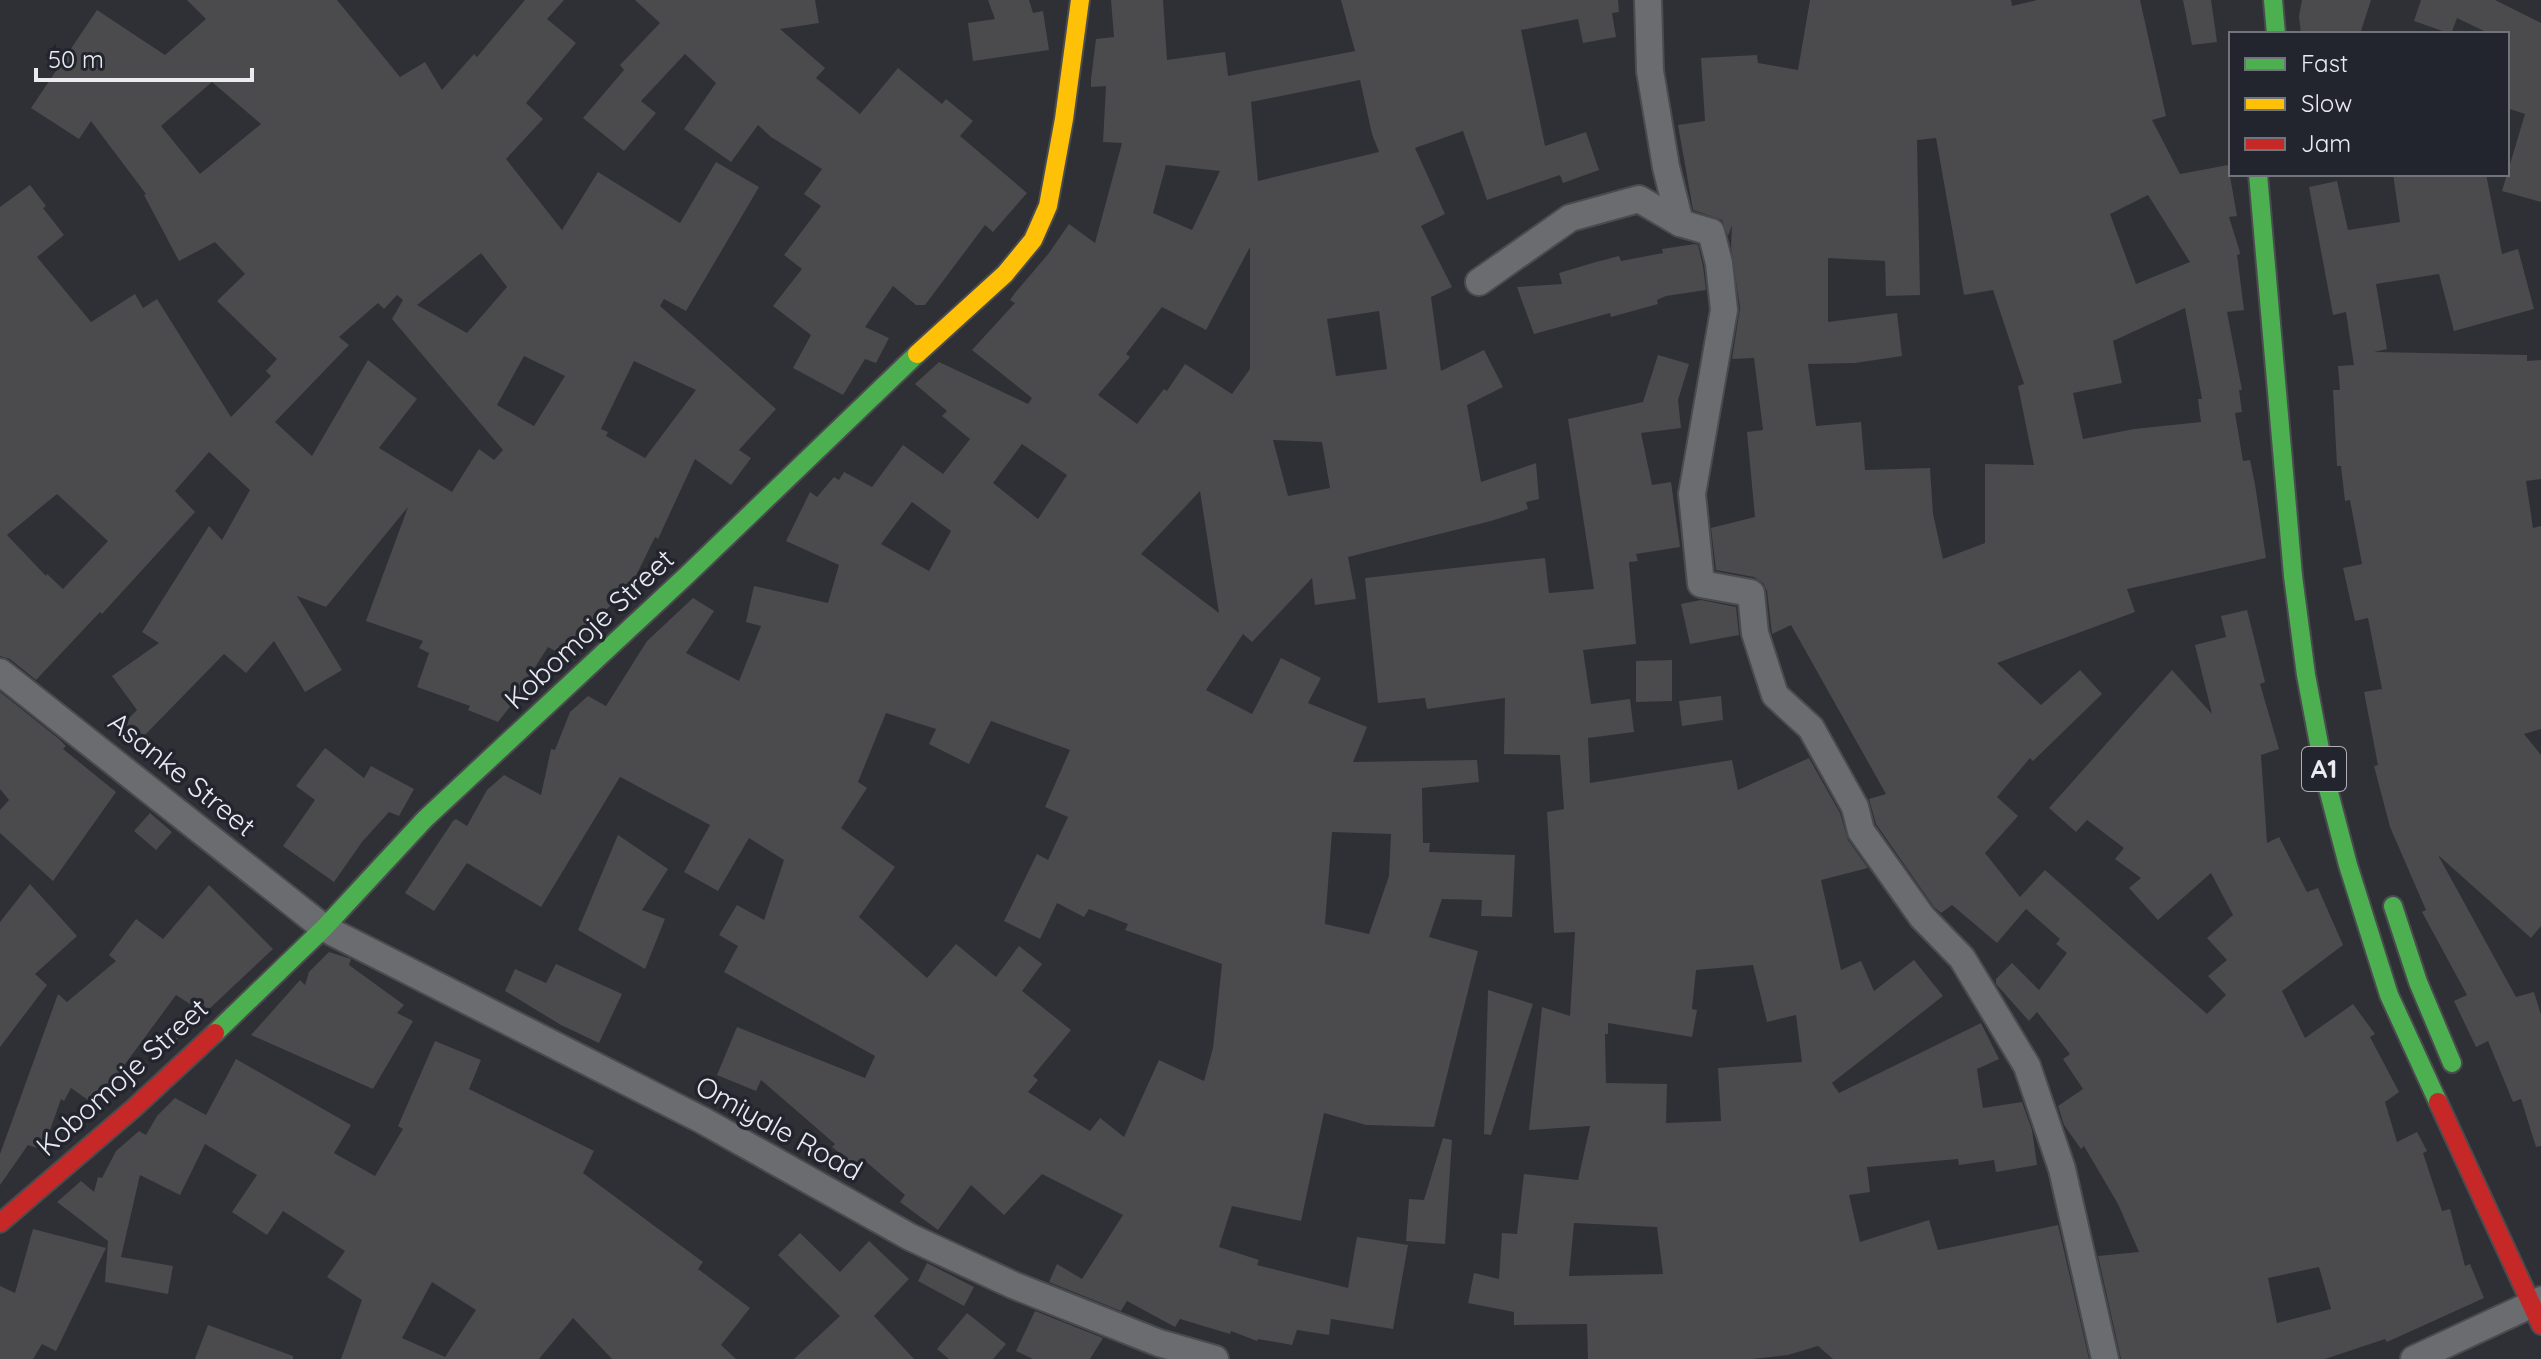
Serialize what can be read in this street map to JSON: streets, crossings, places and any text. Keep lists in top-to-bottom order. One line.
{"streets":{"main road":["Kobomoje Street","A1"],"street":["Asanke Street","Omiyale Road"]},"crossings":[["Kobomoje Street","Asanke Street"],["Kobomoje Street","Omiyale Road"],["Asanke Street","Omiyale Road"]],"legend":["Fast","Slow","Jam"],"scale_bar":"50 m"}
